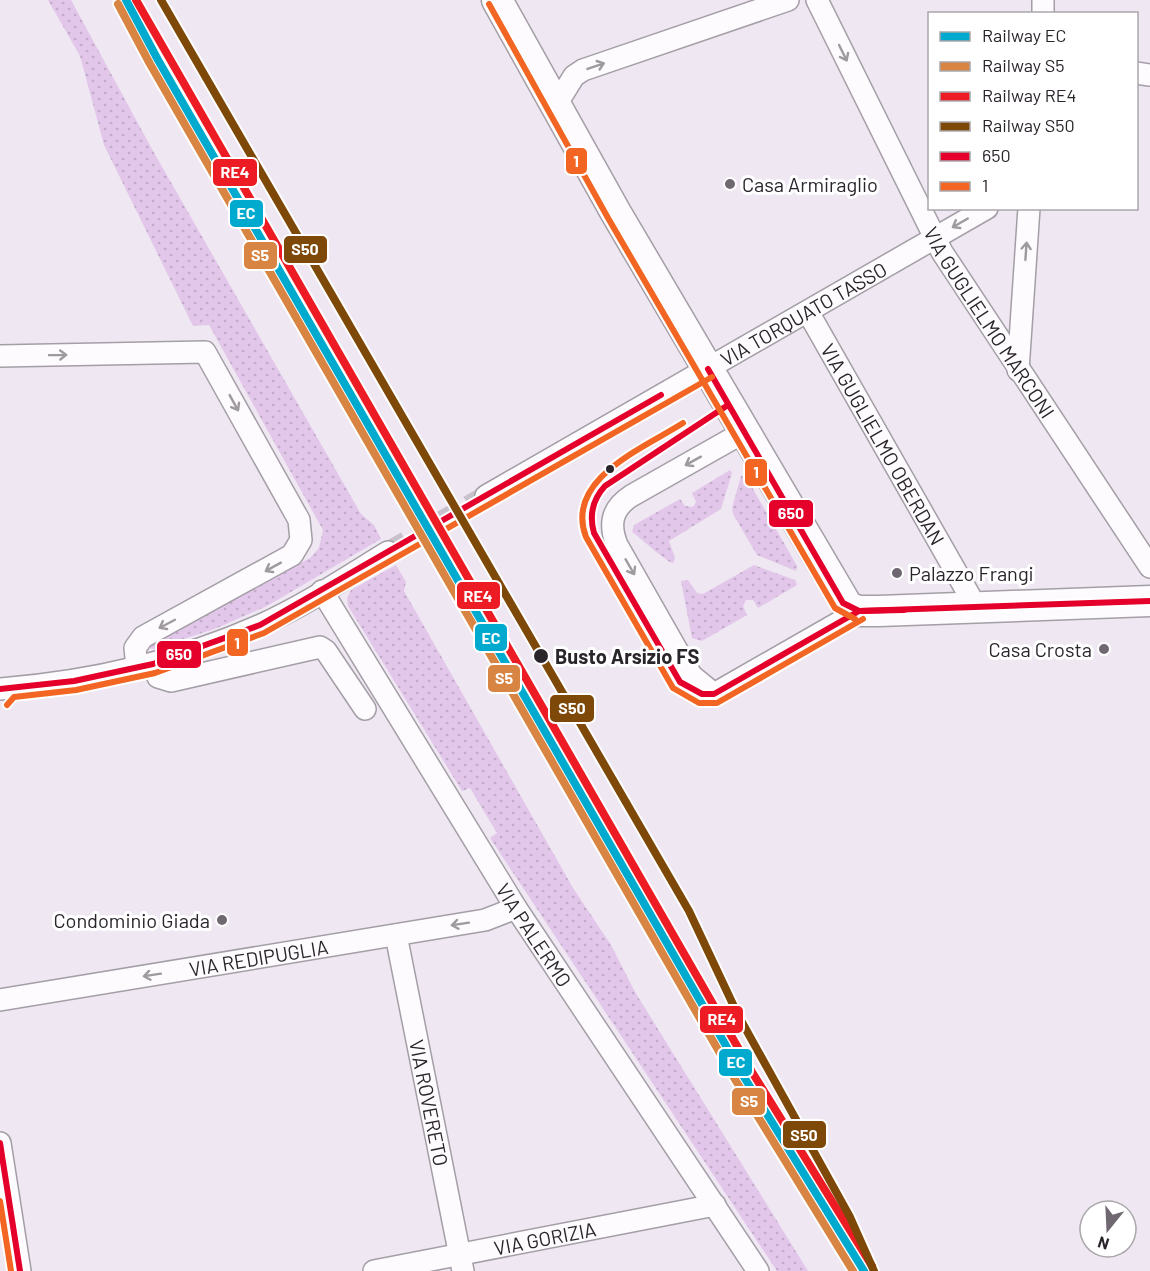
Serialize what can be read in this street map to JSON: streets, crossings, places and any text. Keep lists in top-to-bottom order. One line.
{"streets":{"street":["VIA TORQUATO TASSO","VIA GUGLIELMO MARCONI","VIA GUGLIELMO OBERDAN","VIA PALERMO","VIA REDIPUGLIA","VIA ROVERETO","VIA GORIZIA"]},"crossings":[["VIA TORQUATO TASSO","VIA GUGLIELMO MARCONI"],["VIA TORQUATO TASSO","VIA GUGLIELMO OBERDAN"],["VIA PALERMO","VIA REDIPUGLIA"],["VIA PALERMO","VIA GORIZIA"],["VIA REDIPUGLIA","VIA ROVERETO"],["VIA ROVERETO","VIA GORIZIA"]],"one_way":["VIA GUGLIELMO MARCONI","VIA REDIPUGLIA"],"places":["Casa Armiraglio","Palazzo Frangi","Casa Crosta","Busto Arsizio FS","Condominio Giada"],"lines":["rail line EC","rail line RE4","rail line S50","rail line S5","transit line 1","transit line 650"],"legend":["Railway EC","Railway S5","Railway RE4","Railway S50","650","1"],"north":"bottom"}
